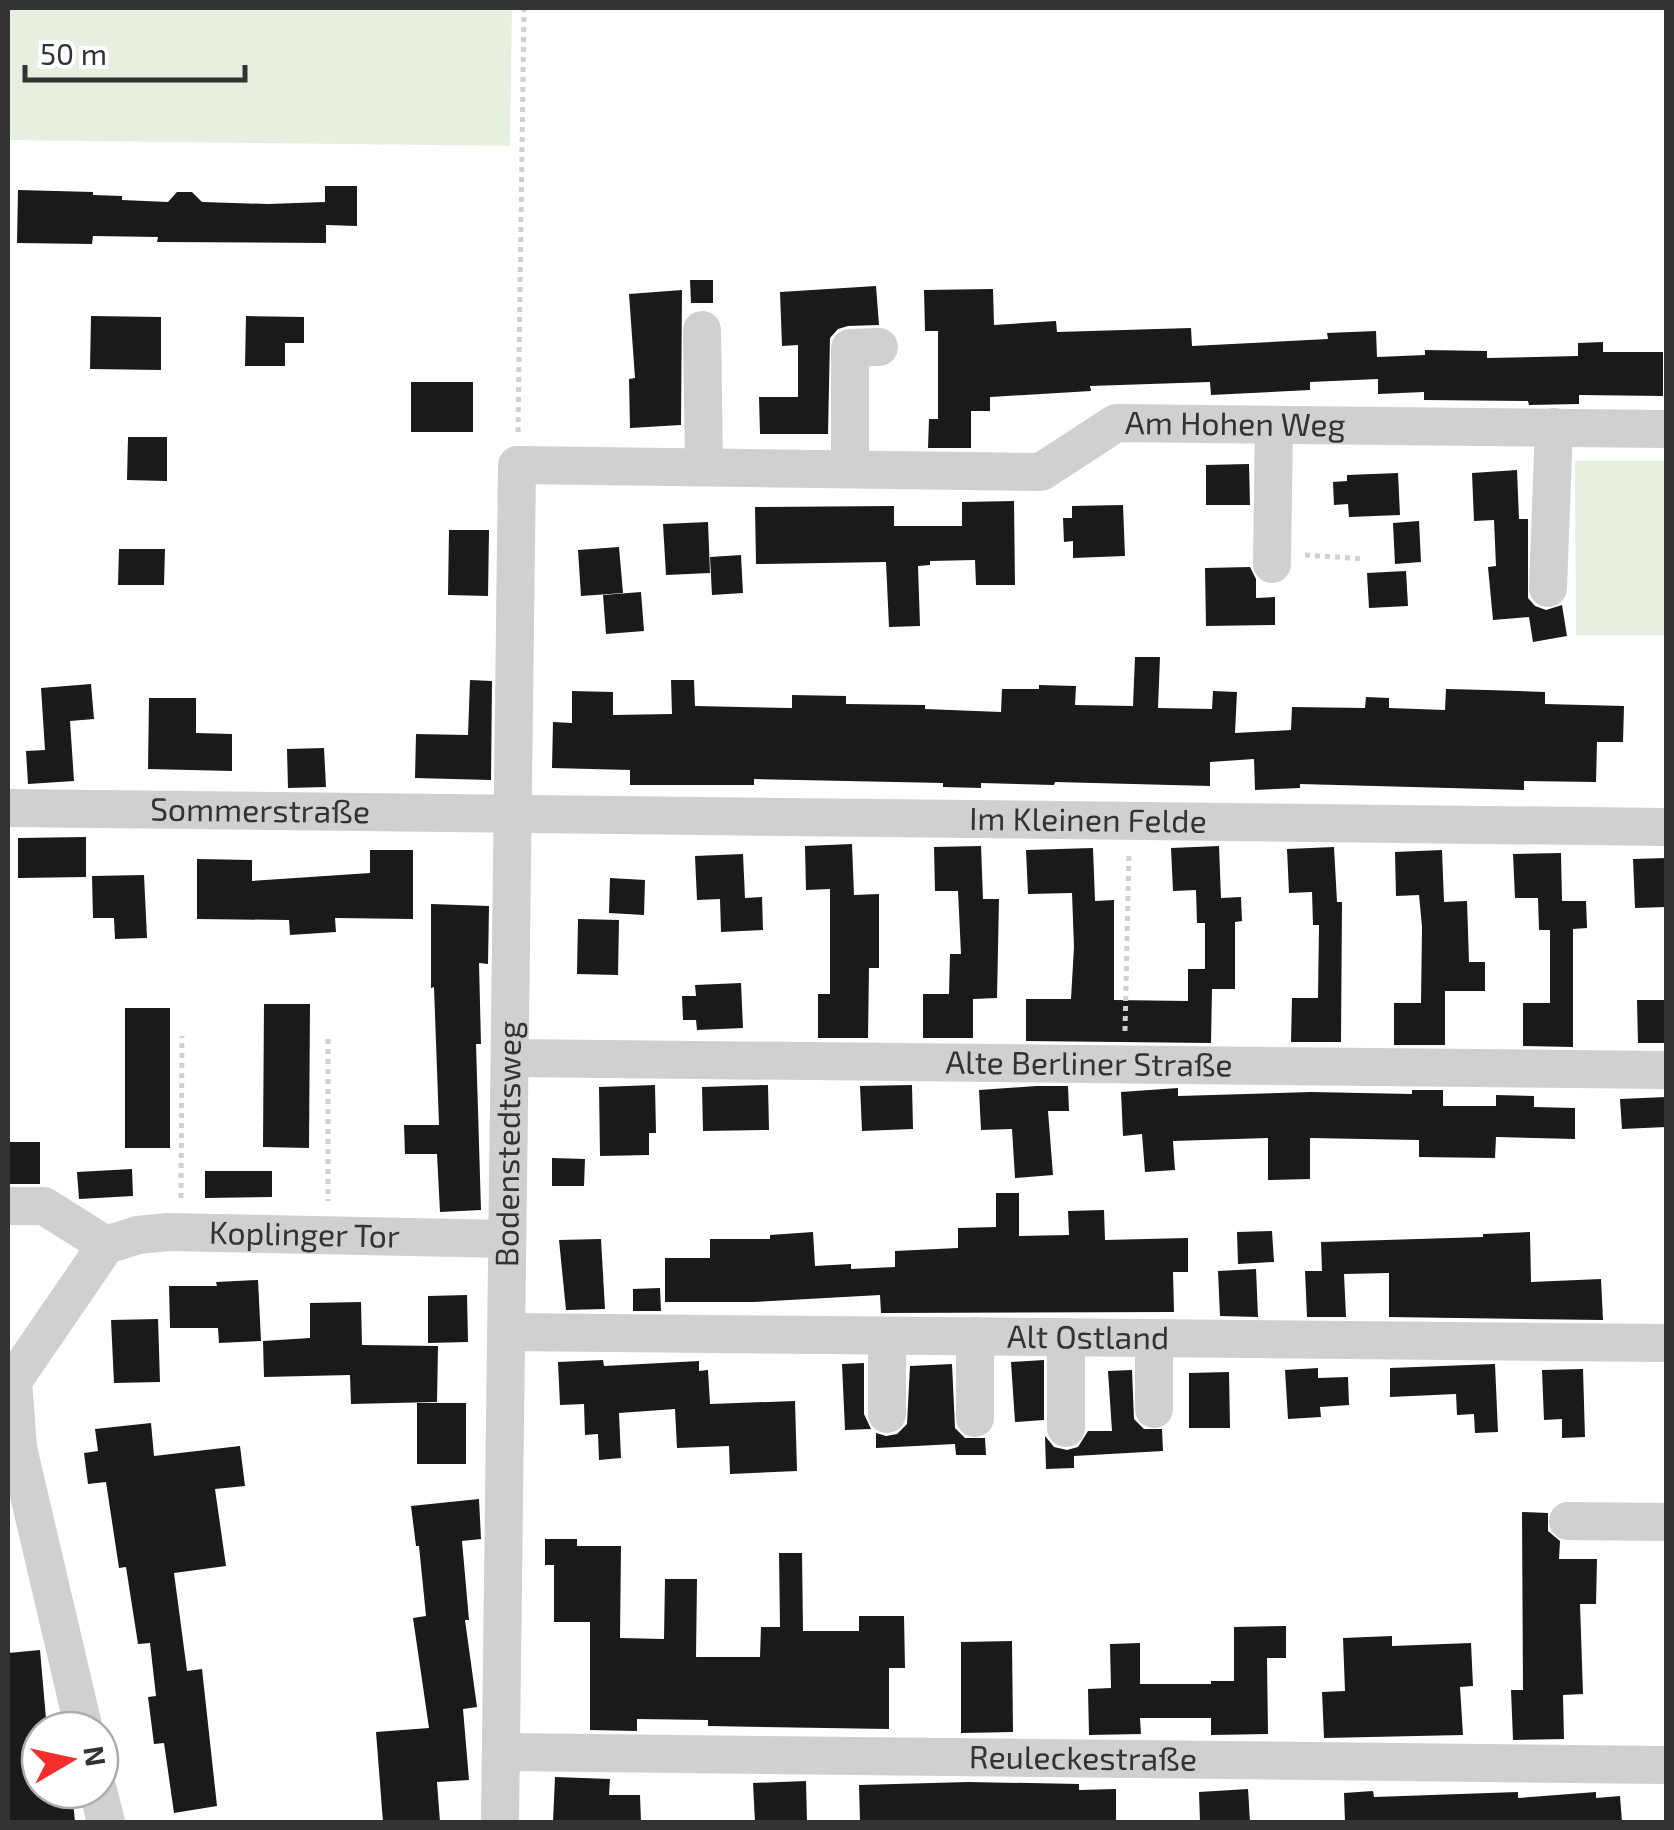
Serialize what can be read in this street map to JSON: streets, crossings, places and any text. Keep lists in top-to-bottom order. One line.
{"streets":{"street":["Am Hohen Weg","Sommerstraße","Im Kleinen Felde","Alte Berliner Straße","Bodenstedtsweg","Koplinger Tor","Alt Ostland","Reuleckestraße"]},"crossings":[["Am Hohen Weg","Bodenstedtsweg"],["Sommerstraße","Im Kleinen Felde"],["Sommerstraße","Bodenstedtsweg"],["Im Kleinen Felde","Bodenstedtsweg"],["Alte Berliner Straße","Bodenstedtsweg"],["Bodenstedtsweg","Koplinger Tor"],["Bodenstedtsweg","Alt Ostland"],["Bodenstedtsweg","Reuleckestraße"]],"scale_bar":"50 m","north":"right"}
